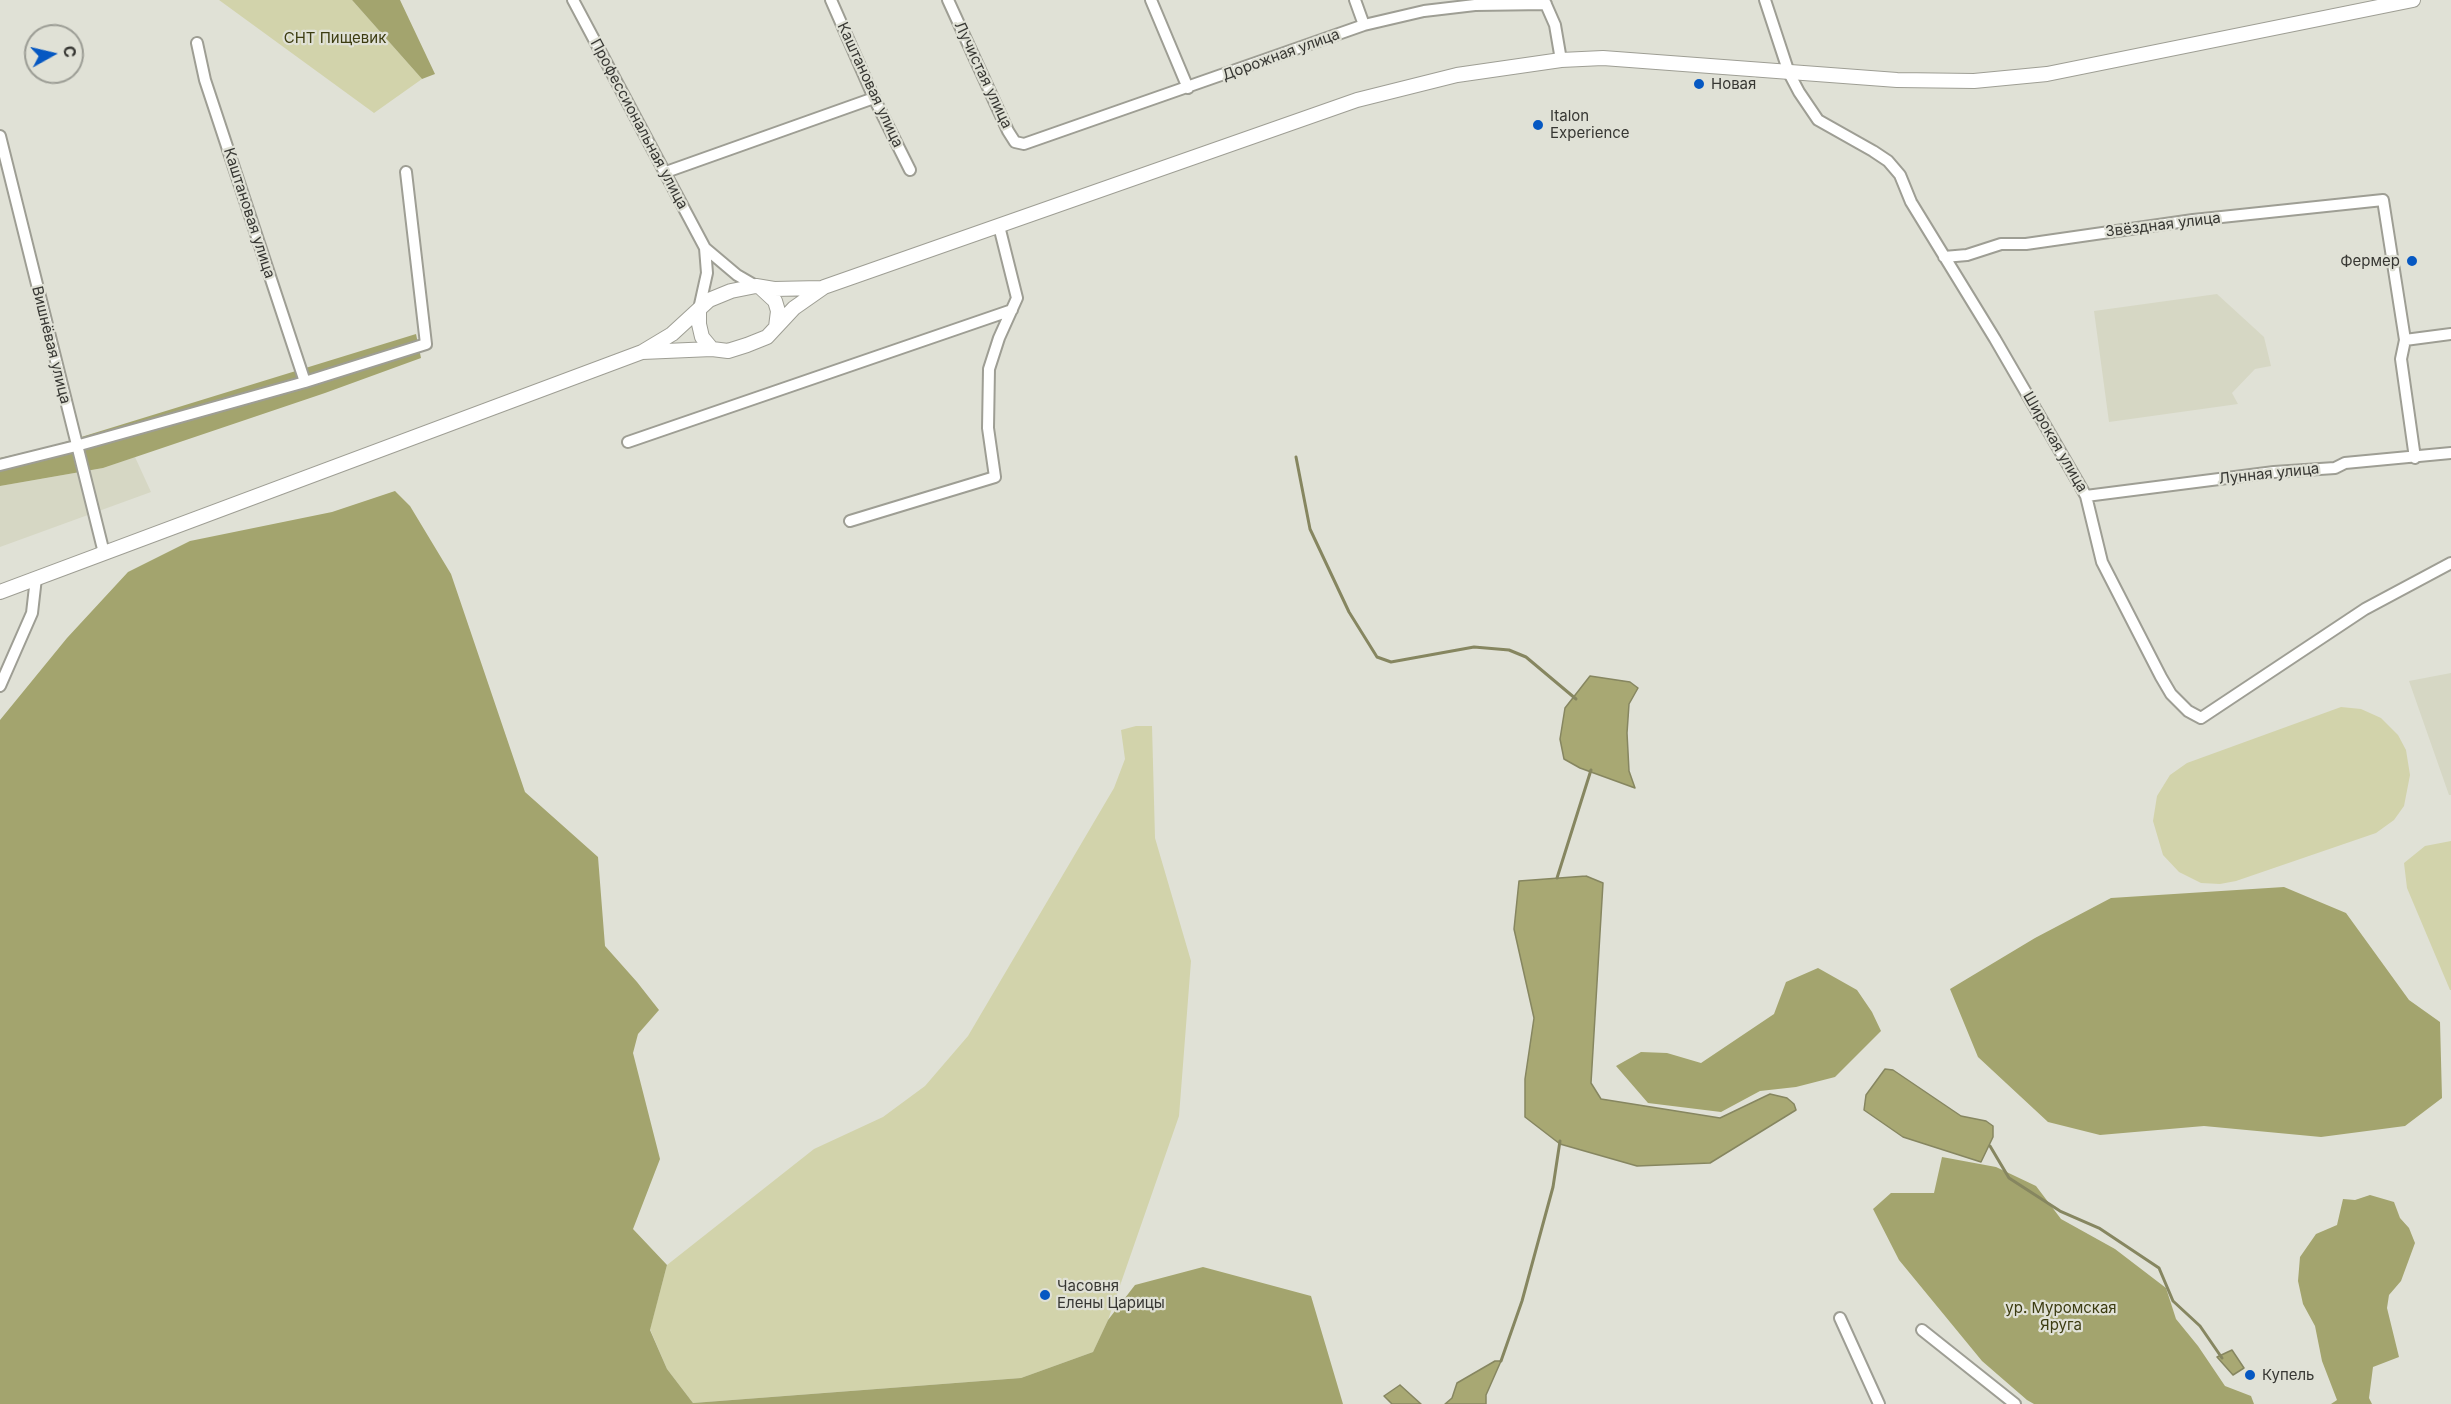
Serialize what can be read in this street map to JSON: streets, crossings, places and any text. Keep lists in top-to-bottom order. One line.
{"streets":{"street":["Дорожная улица","Лучистая улица","Каштановая улица","Профессиональная улица","Звёздная улица","Вишнёвая улица","Широкая улица","Лунная улица"]},"crossings":[["Дорожная улица","Лучистая улица"],["Звёздная улица","Широкая улица"],["Широкая улица","Лунная улица"]],"parks":["СНТ Пищевик","ур. Муромская Яруга"],"places":["Новая","Italon Experience","Фермер","Часовня Елены Царицы","Купель"],"north":"right"}
